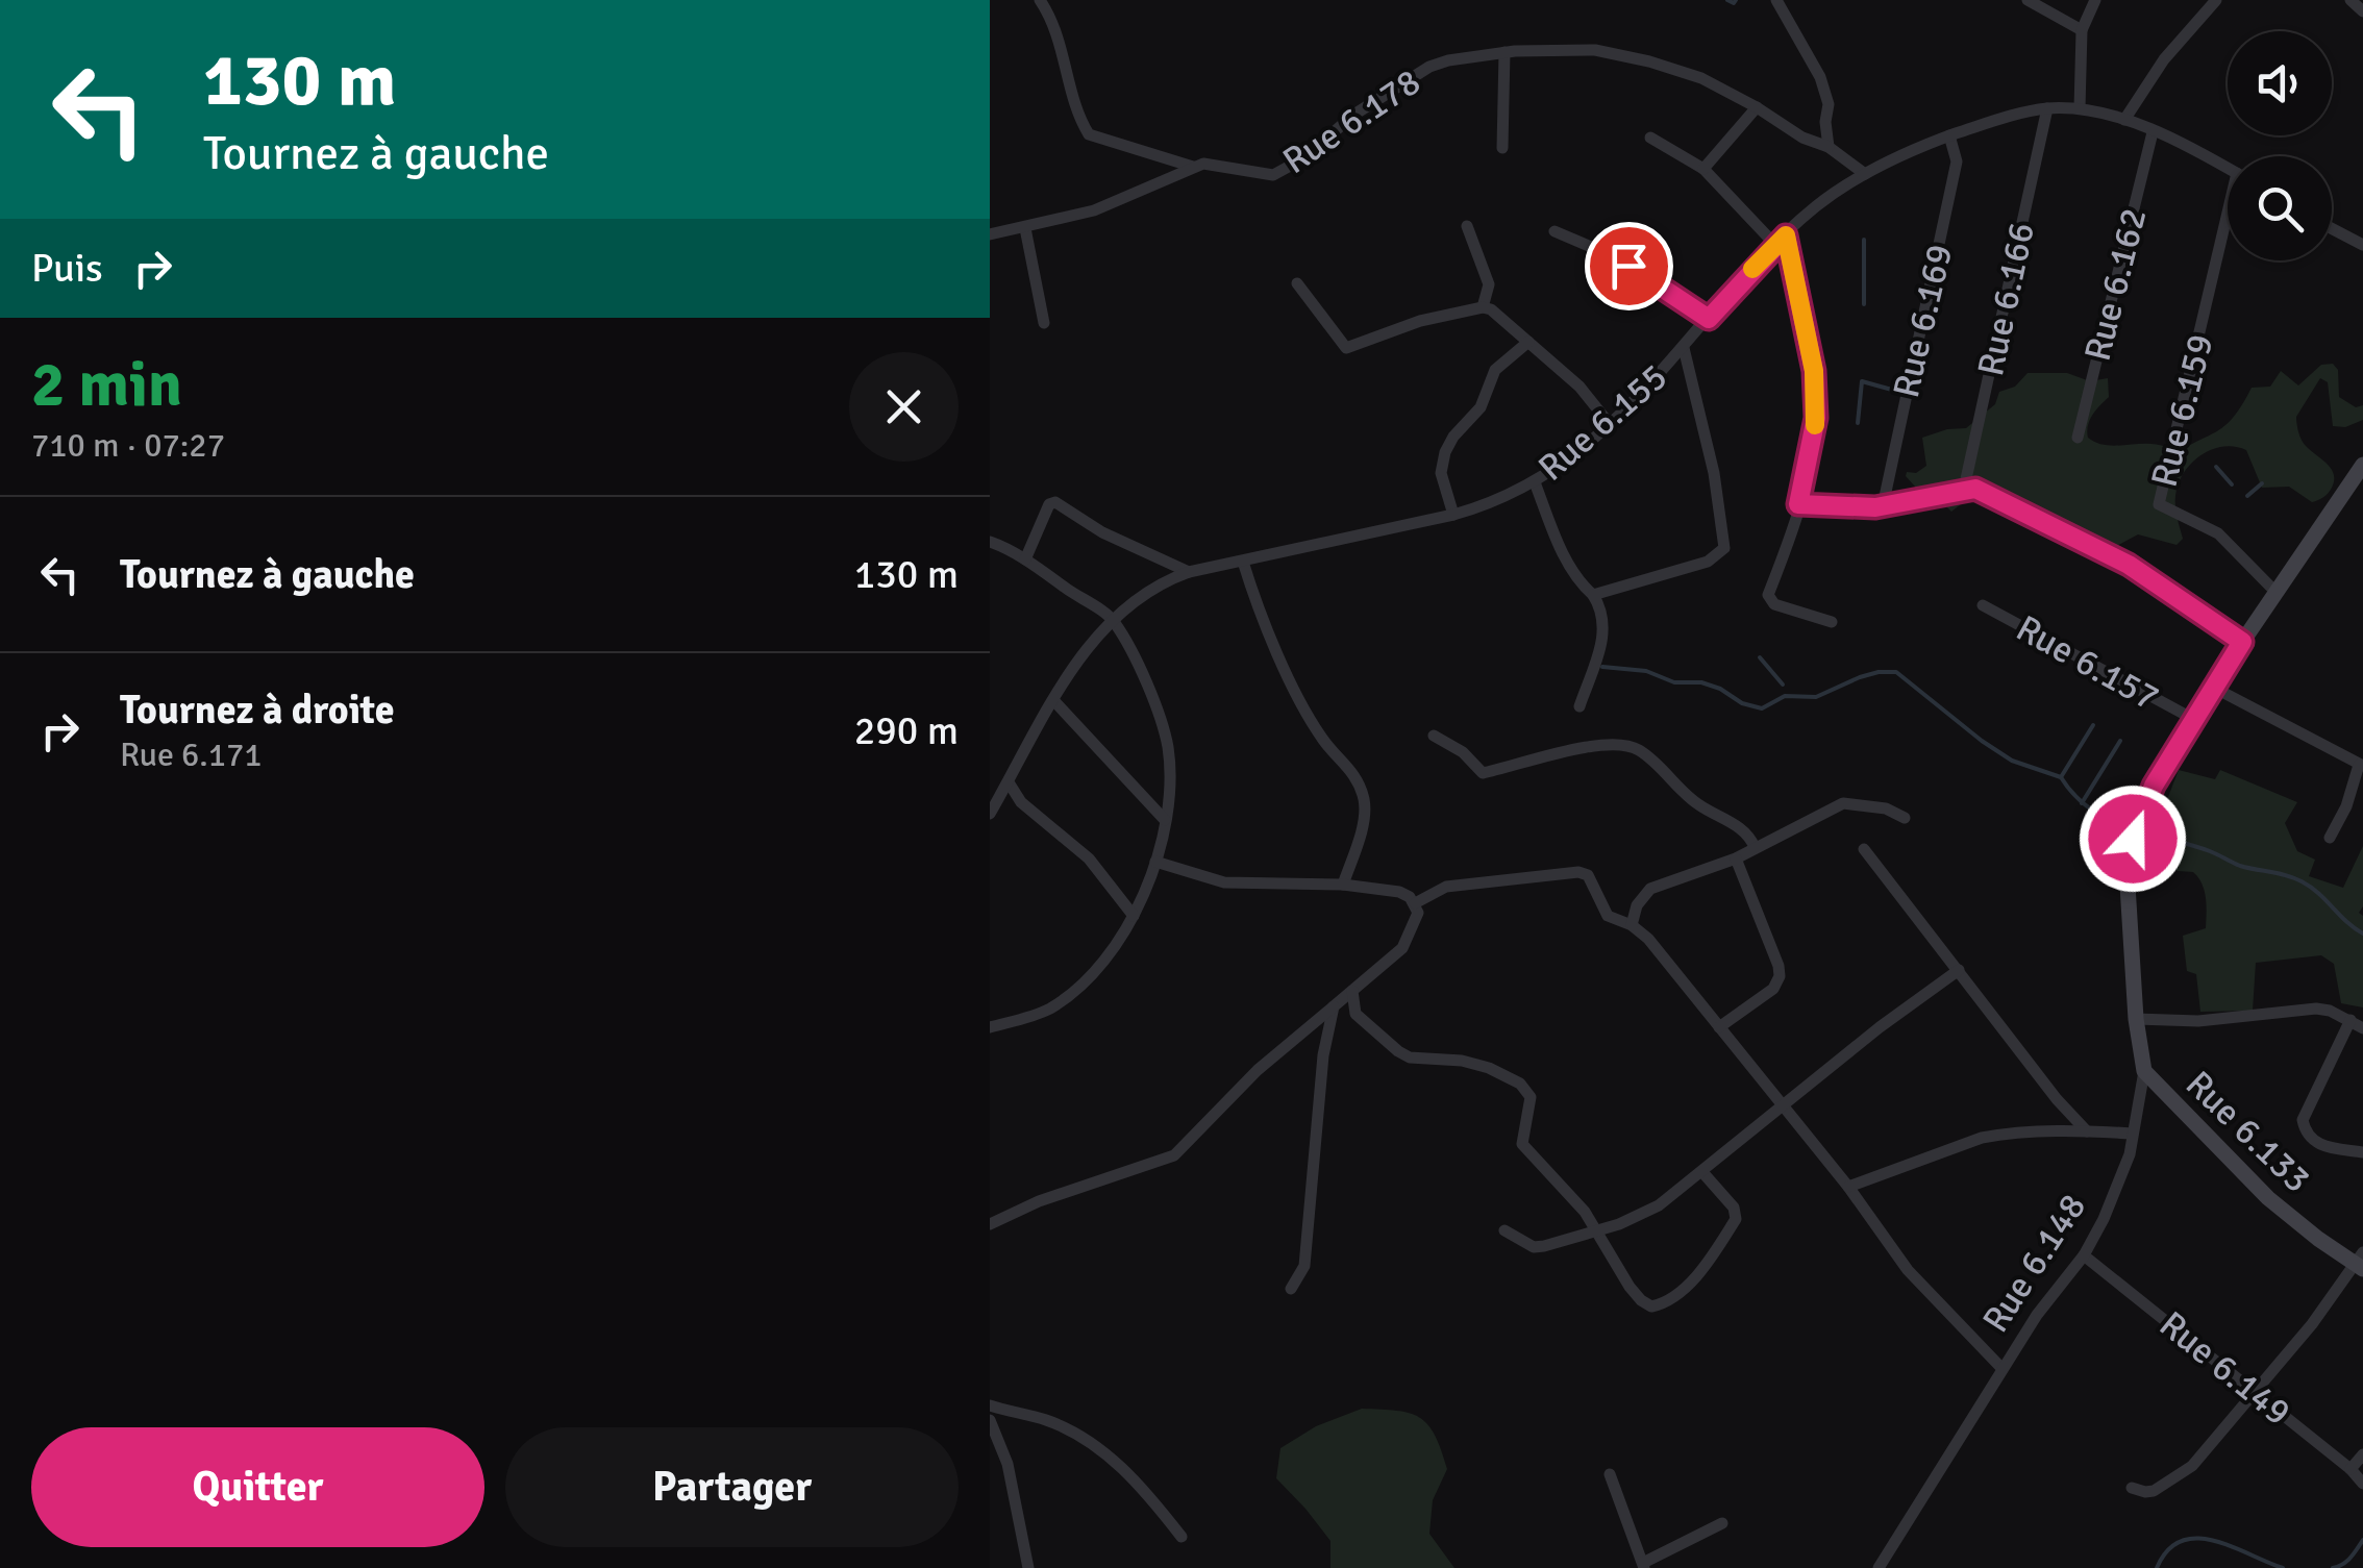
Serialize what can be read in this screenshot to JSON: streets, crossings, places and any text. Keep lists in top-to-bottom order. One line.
{"streets":{"street":["Rue 6.178","Rue 6.162","Rue 6.166","Rue 6.169","Rue 6.159","Rue 6.155","Rue 6.157","Rue 6.133","Rue 6.148","Rue 6.149"]},"crossings":[["Rue 6.178","Rue 6.155"],["Rue 6.162","Rue 6.155"],["Rue 6.166","Rue 6.155"],["Rue 6.169","Rue 6.155"],["Rue 6.159","Rue 6.148"],["Rue 6.157","Rue 6.148"],["Rue 6.133","Rue 6.148"],["Rue 6.148","Rue 6.149"]],"page":{"turn":["130 m","Tournez à gauche"],"then":"Puis","heading":["2 min","710 m · 07:27"],"list":[{"name":"Tournez à gauche","value":"130 m"},{"name":"Tournez à droite","note":"Rue 6.171","value":"290 m"}],"buttons":["Quitter","Partager"]}}
